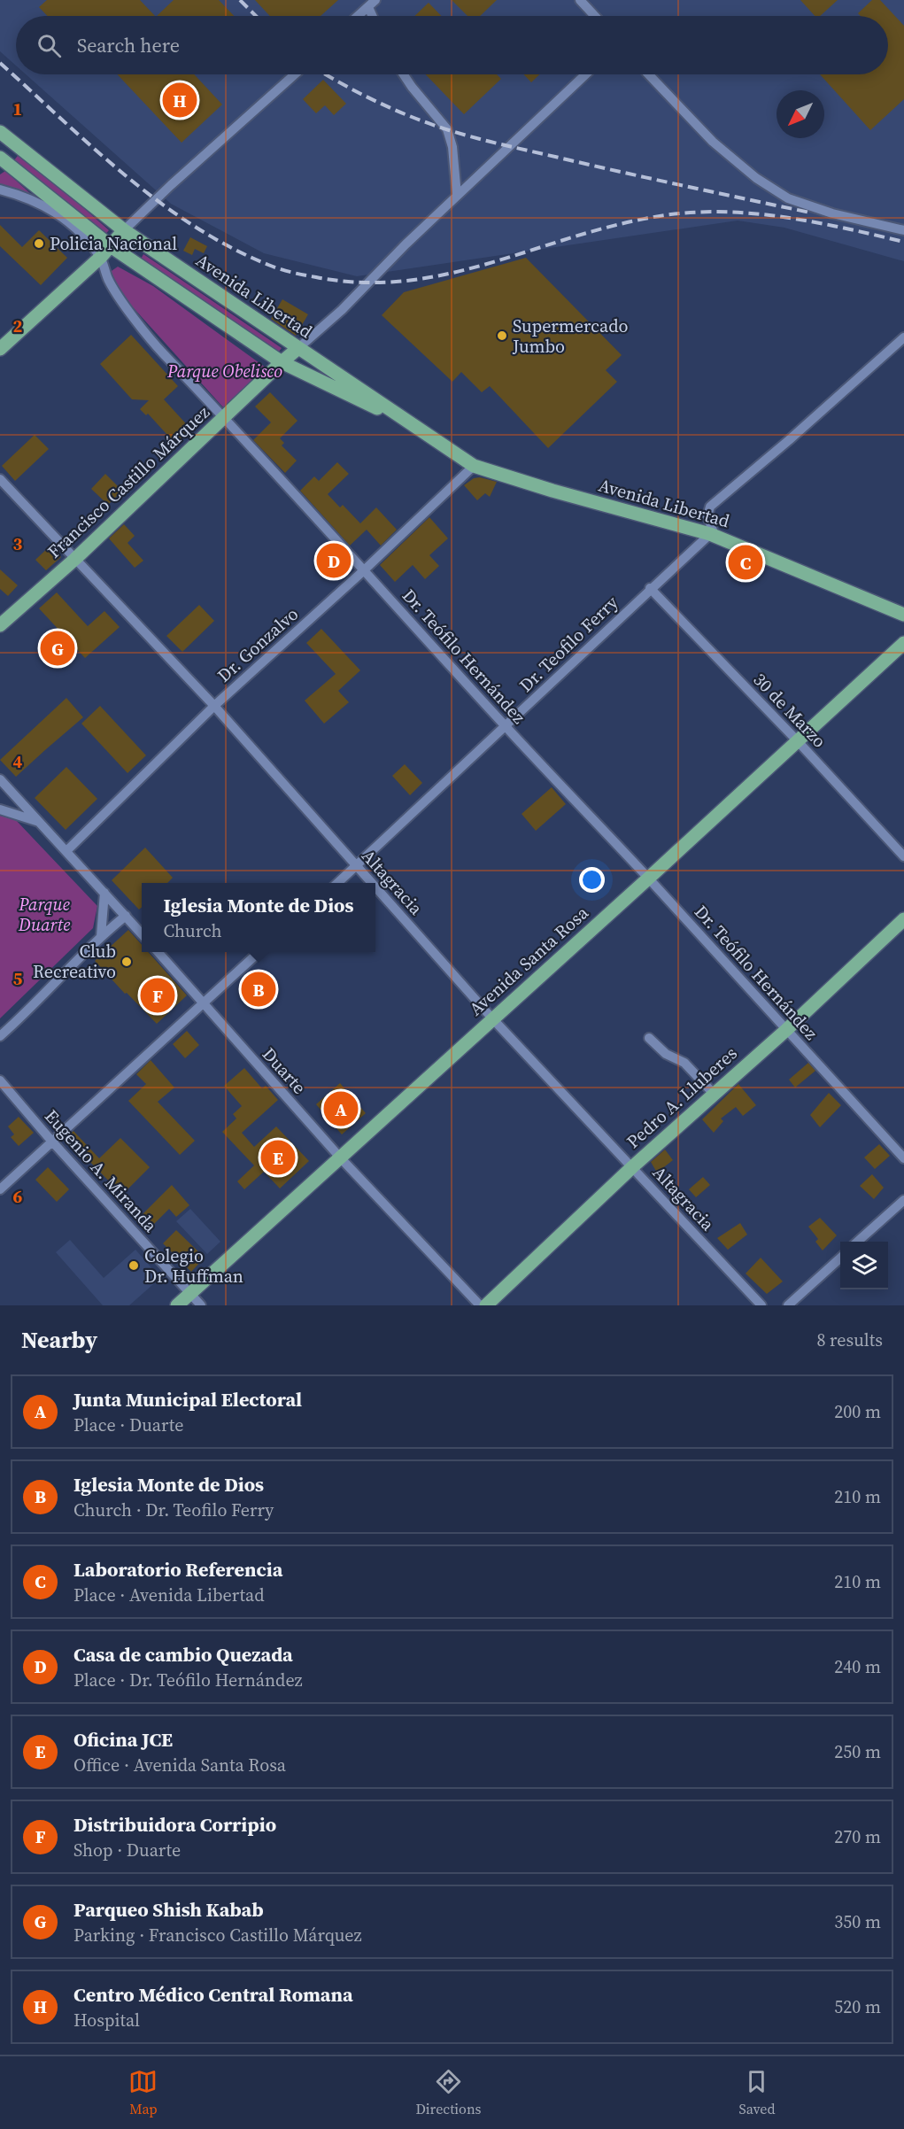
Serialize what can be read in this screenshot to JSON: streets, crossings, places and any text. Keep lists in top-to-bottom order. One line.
{"streets":{"main road":["Avenida Libertad","Francisco Castillo Márquez","Avenida Santa Rosa","Pedro A. Lluberes"],"street":["Dr. Teofilo Ferry","Dr. Gonzalvo","Dr. Teófilo Hernández","30 de Marzo","Altagracia","Duarte","Eugenio A. Miranda"]},"crossings":[["Avenida Libertad","Francisco Castillo Márquez"],["Avenida Libertad","Dr. Teofilo Ferry"],["Avenida Libertad","Dr. Gonzalvo"],["Francisco Castillo Márquez","Dr. Teófilo Hernández"],["Francisco Castillo Márquez","Altagracia"],["Dr. Teofilo Ferry","Dr. Teófilo Hernández"],["Dr. Teofilo Ferry","30 de Marzo"],["Dr. Teofilo Ferry","Altagracia"],["Dr. Gonzalvo","Dr. Teófilo Hernández"],["Dr. Gonzalvo","Altagracia"],["Dr. Teófilo Hernández","Avenida Santa Rosa"],["Dr. Teófilo Hernández","Pedro A. Lluberes"],["30 de Marzo","Avenida Santa Rosa"],["Altagracia","Avenida Santa Rosa"],["Altagracia","Pedro A. Lluberes"],["Avenida Santa Rosa","Duarte"],["Avenida Santa Rosa","Eugenio A. Miranda"]],"parks":["Parque Obelisco","Parque Duarte"],"places":["Policia Nacional","Supermercado Jumbo","Club Recreativo","Colegio Dr. Huffman"],"north":"bottom left","page":{"search":"Search here","pins":["H","D","C","G","B","F","A","E"],"popup":["Iglesia Monte de Dios","Church"],"heading":["Nearby","8 results"],"list":[{"mark":"A","name":"Junta Municipal Electoral","note":"Place · Duarte","value":"200 m"},{"mark":"B","name":"Iglesia Monte de Dios","note":"Church · Dr. Teofilo Ferry","value":"210 m"},{"mark":"C","name":"Laboratorio Referencia","note":"Place · Avenida Libertad","value":"210 m"},{"mark":"D","name":"Casa de cambio Quezada","note":"Place · Dr. Teófilo Hernández","value":"240 m"},{"mark":"E","name":"Oficina JCE","note":"Office · Avenida Santa Rosa","value":"250 m"},{"mark":"F","name":"Distribuidora Corripio","note":"Shop · Duarte","value":"270 m"},{"mark":"G","name":"Parqueo Shish Kabab","note":"Parking · Francisco Castillo Márquez","value":"350 m"},{"mark":"H","name":"Centro Médico Central Romana","note":"Hospital","value":"520 m"}],"nav":["Map","Directions","Saved"]},"grid":{"rows":["1","2","3","4","5","6"]}}
